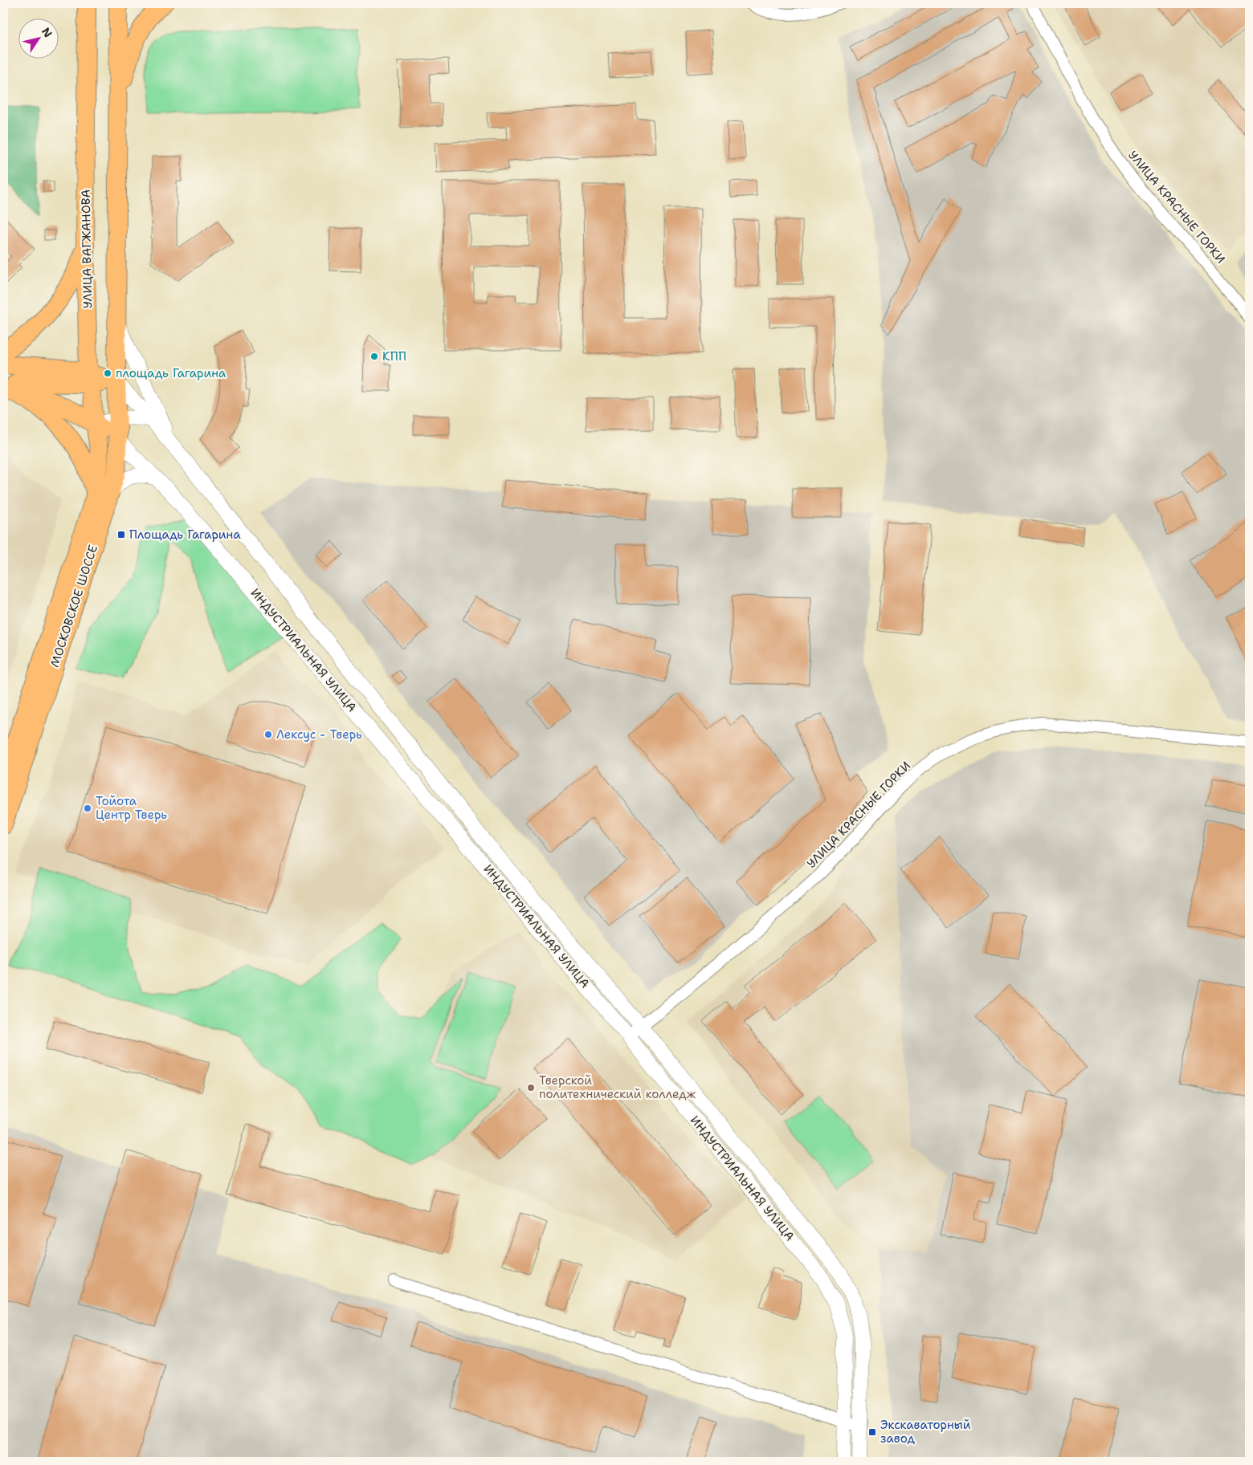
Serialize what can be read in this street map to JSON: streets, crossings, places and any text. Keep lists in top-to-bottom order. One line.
{"streets":{"main road":["УЛИЦА ВАГЖАНОВА","МОСКОВСКОЕ ШОССЕ"],"street":["УЛИЦА КРАСНЫЕ ГОРКИ","ИНДУСТРИАЛЬНАЯ УЛИЦА"]},"crossings":[["УЛИЦА КРАСНЫЕ ГОРКИ","ИНДУСТРИАЛЬНАЯ УЛИЦА"],["УЛИЦА ВАГЖАНОВА","МОСКОВСКОЕ ШОССЕ"],["МОСКОВСКОЕ ШОССЕ","ИНДУСТРИАЛЬНАЯ УЛИЦА"]],"places":{"other":["КПП","площадь Гагарина","Лексус - Тверь","Тойота Центр Тверь","Тверской политехнический колледж"],"transit":["Площадь Гагарина","Экскаваторный завод"]},"north":"top right"}
